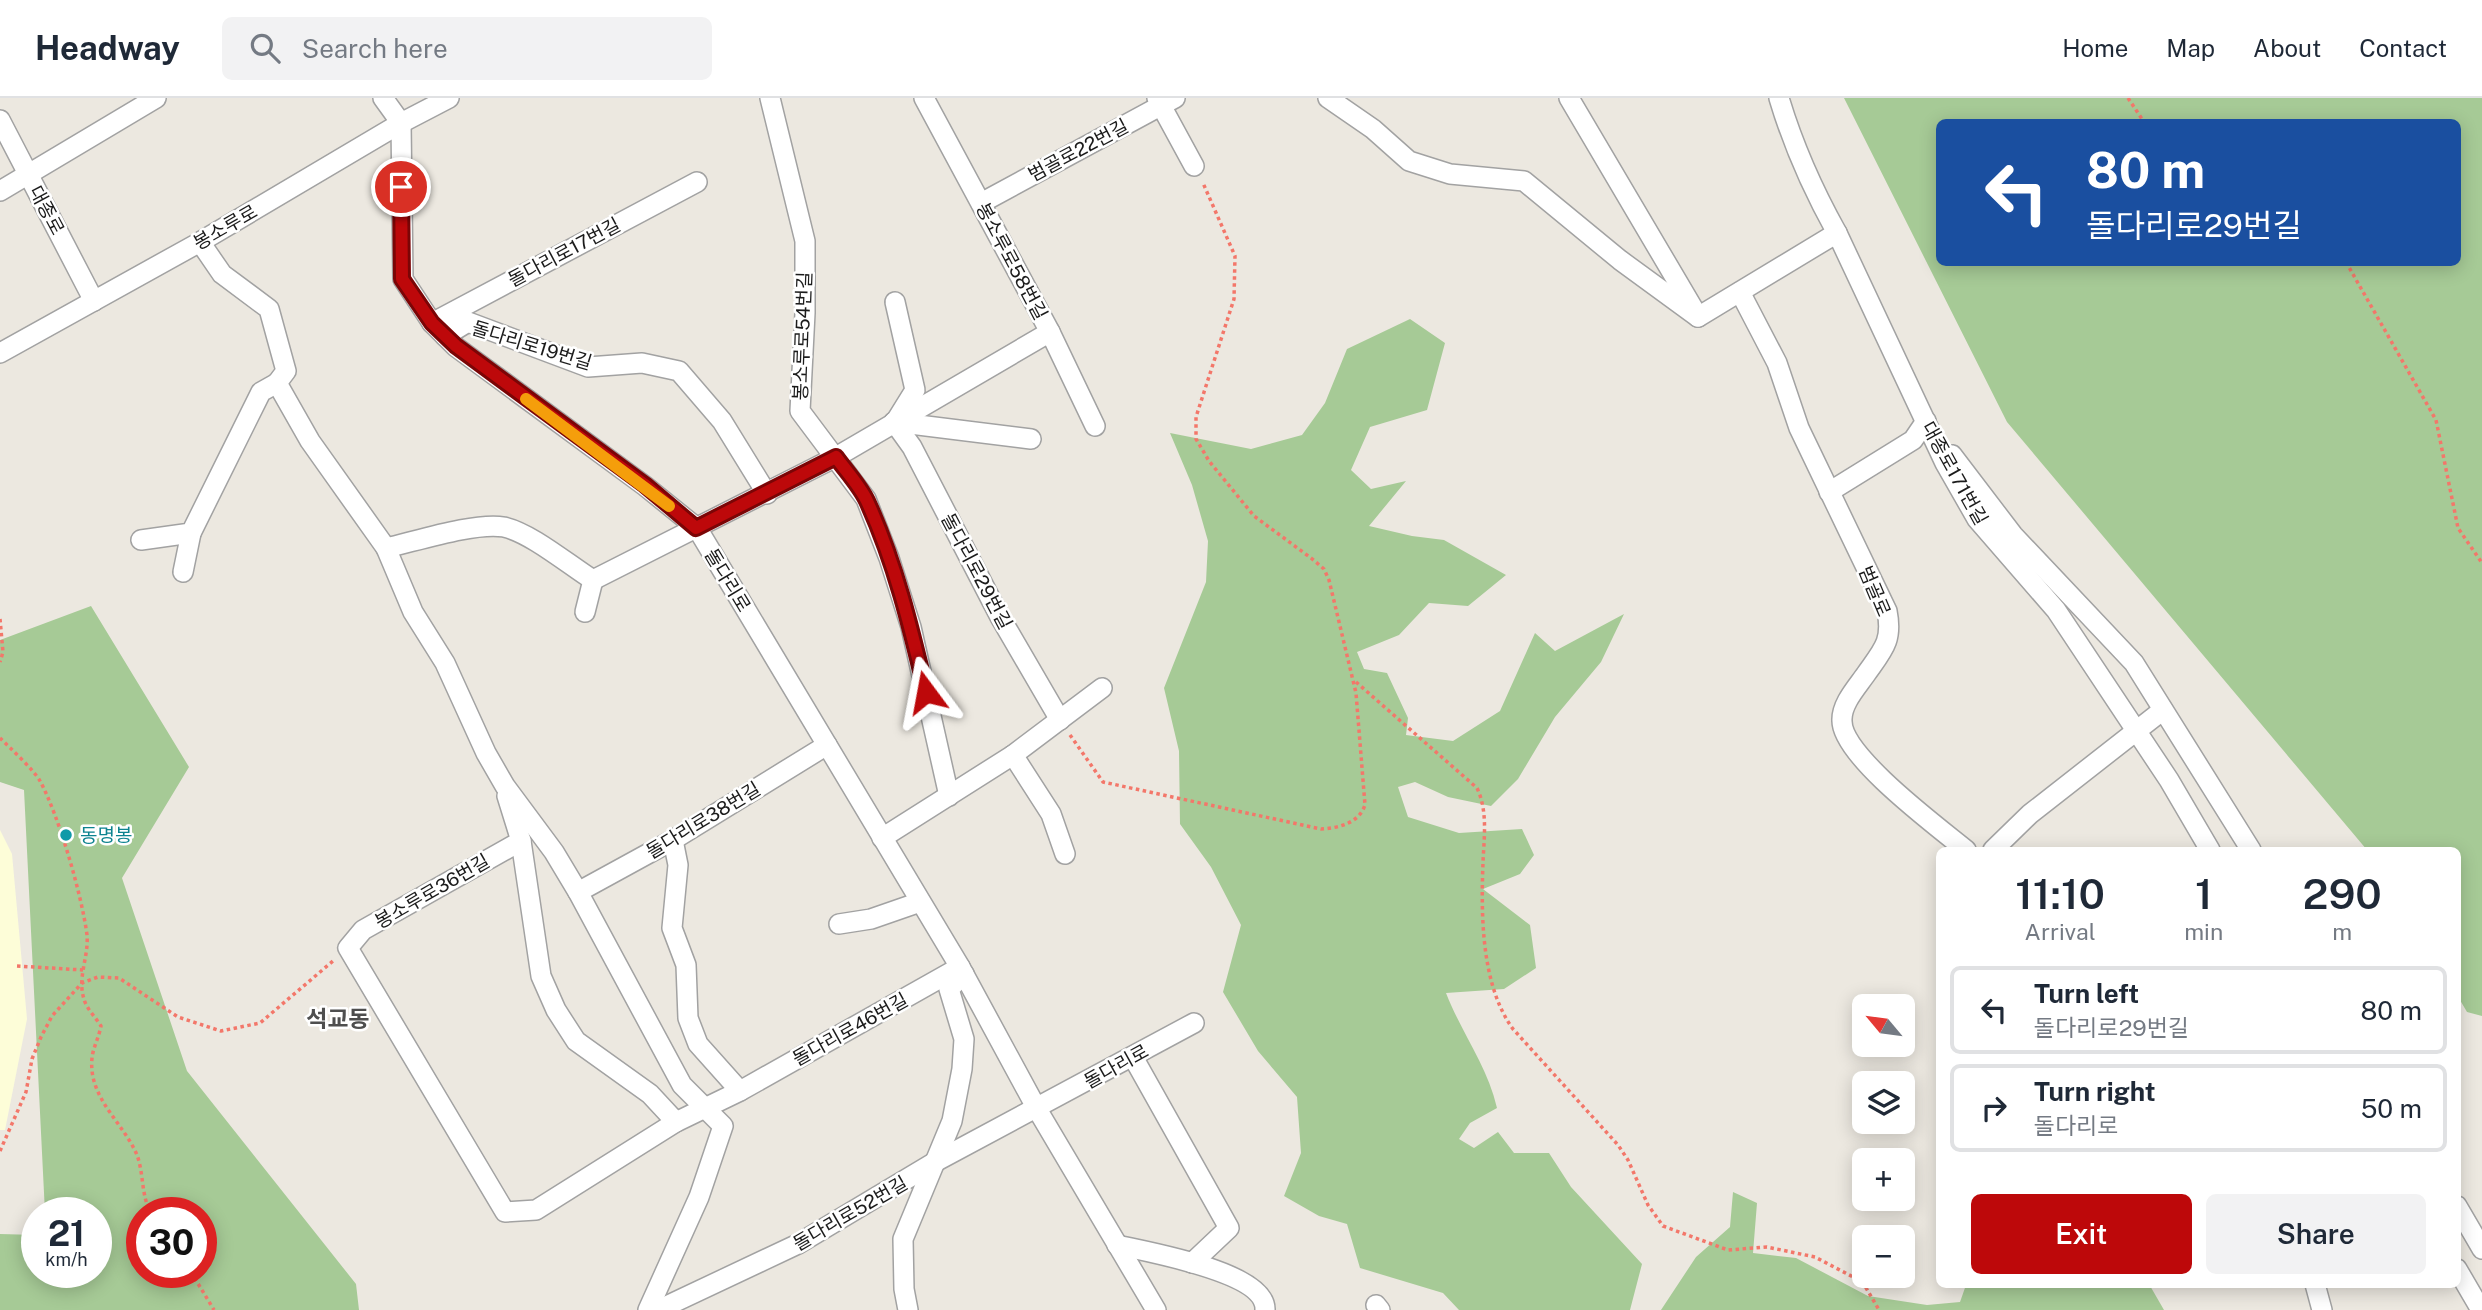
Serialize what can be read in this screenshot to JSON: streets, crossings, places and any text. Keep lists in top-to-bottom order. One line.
{"streets":{"street":["범골로22번길","대종로","봉소루로","돌다리로17번길","봉소루로58번길","봉소루로54번길","돌다리로19번길","대종로171번길","돌다리로29번길","돌다리로","범골로","돌다리로38번길","봉소루로36번길","돌다리로46번길","돌다리로52번길"]},"crossings":[["범골로22번길","봉소루로58번길"],["대종로","봉소루로"],["봉소루로","돌다리로"],["돌다리로17번길","돌다리로19번길"],["돌다리로17번길","돌다리로"],["돌다리로19번길","돌다리로"],["돌다리로","돌다리로38번길"],["돌다리로","돌다리로46번길"],["돌다리로","돌다리로52번길"],["봉소루로36번길","돌다리로46번길"]],"districts":["석교동"],"places":["동명봉"],"north":"top left","page":{"header":"Headway","search":"Search here","nav":["Home","Map","About","Contact"],"turn":["80 m","돌다리로29번길"],"eta":["11:10","Arrival","1","min","290","m"],"list":[{"name":"Turn left","note":"돌다리로29번길","value":"80 m"},{"name":"Turn right","note":"돌다리로","value":"50 m"}],"map_buttons":["+","−"],"buttons":["Exit","Share"],"speed":"21 km/h","limit":"30"}}
